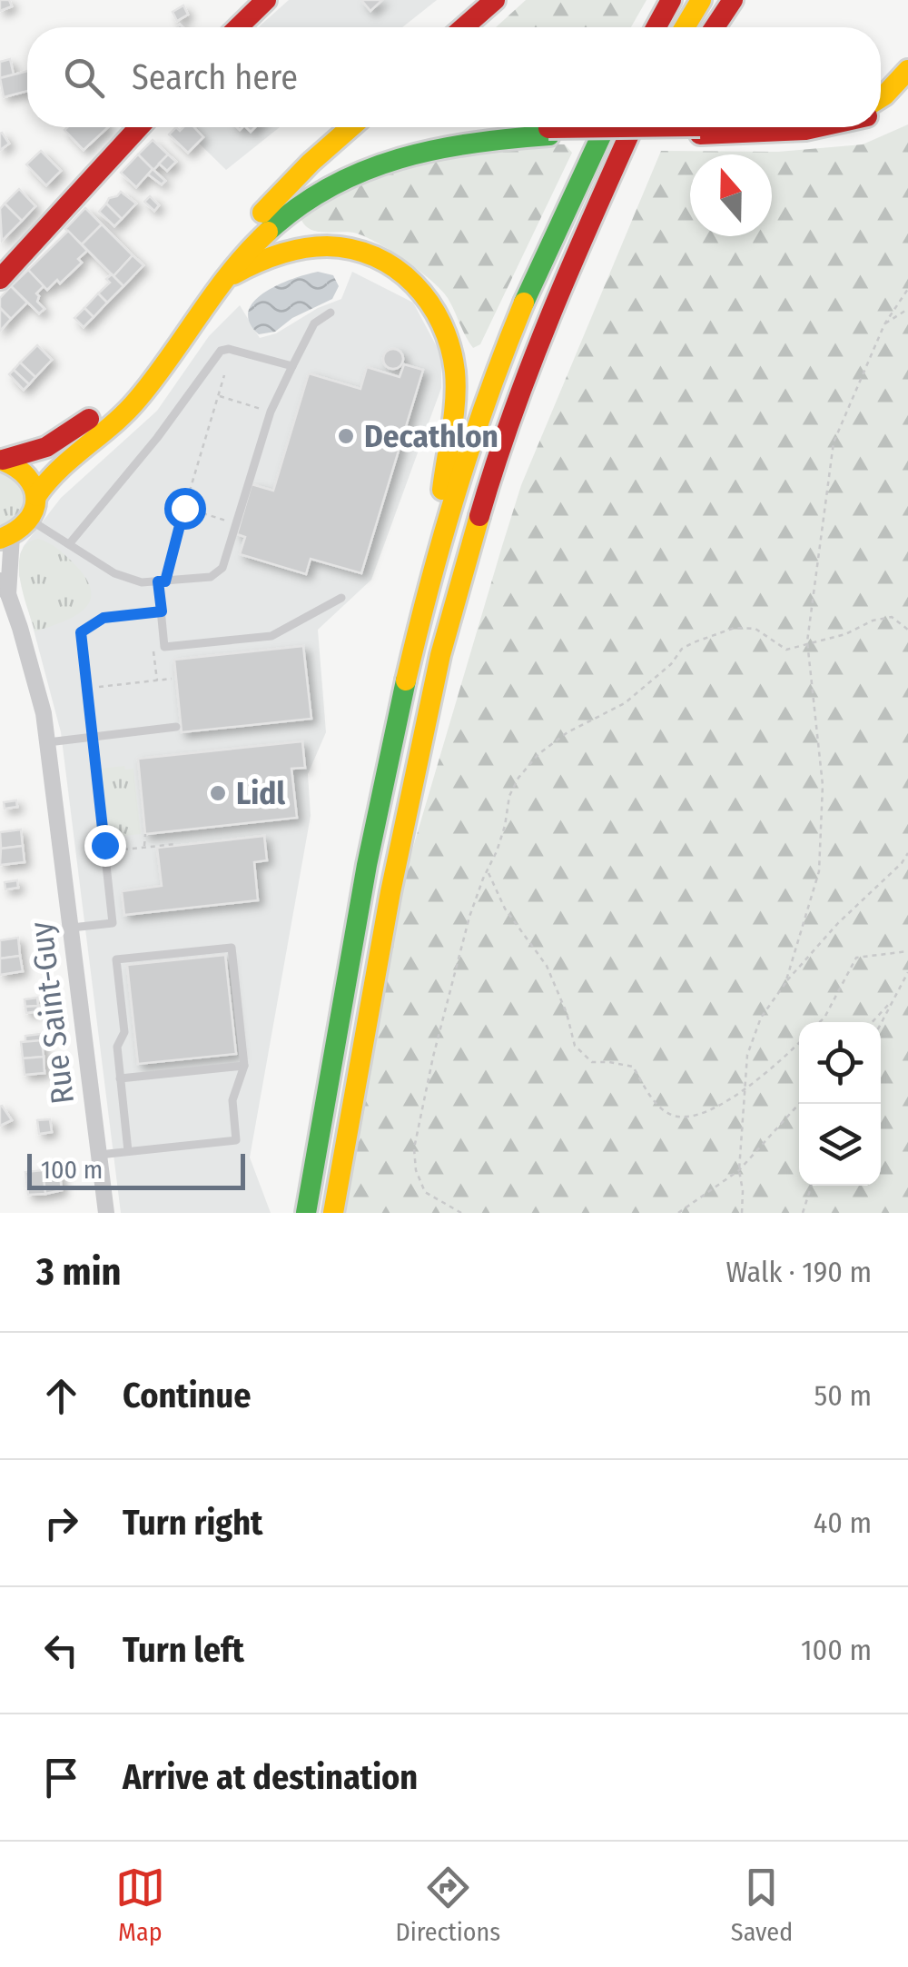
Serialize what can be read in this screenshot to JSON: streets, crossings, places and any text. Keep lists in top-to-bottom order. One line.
{"streets":{"street":["Rue Saint-Guy"]},"places":["Decathlon","Lidl"],"scale_bar":"100 m","north":"top","page":{"search":"Search here","scale":"100 m","heading":["3 min","Walk · 190 m"],"list":[["Continue","50 m"],["Turn right","40 m"],["Turn left","100 m"],"Arrive at destination"],"nav":["Map","Directions","Saved"]}}
